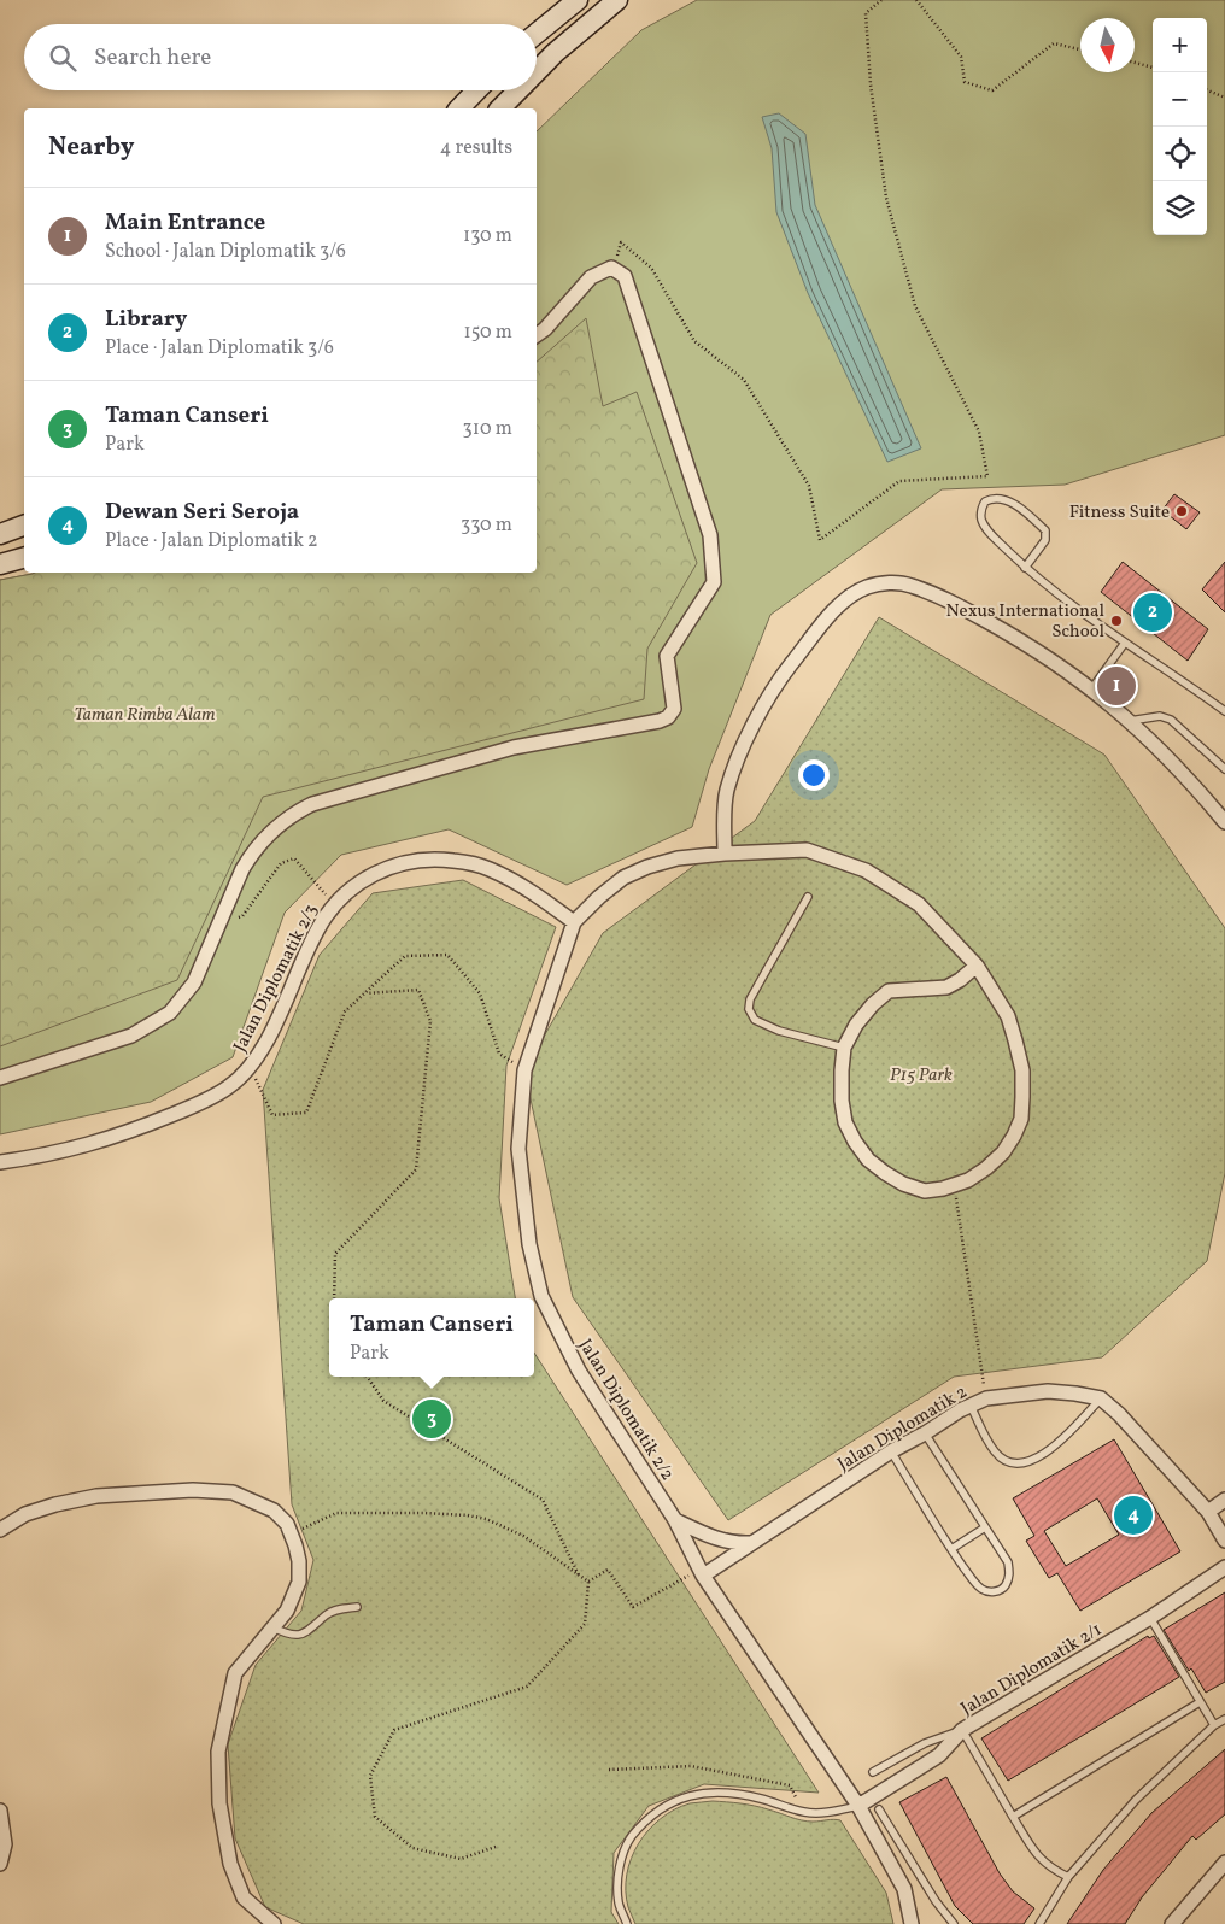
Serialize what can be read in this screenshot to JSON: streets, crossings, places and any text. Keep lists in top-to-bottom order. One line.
{"streets":{"street":["Jalan Diplomatik 2/3","Jalan Diplomatik 2/2","Jalan Diplomatik 2","Jalan Diplomatik 2/1"]},"crossings":[["Jalan Diplomatik 2/3","Jalan Diplomatik 2/2"],["Jalan Diplomatik 2/2","Jalan Diplomatik 2"],["Jalan Diplomatik 2/2","Jalan Diplomatik 2/1"]],"parks":["Taman Rimba Alam","P15 Park"],"places":["Fitness Suite","Nexus International School"],"north":"bottom","page":{"map_buttons":["+","−"],"search":"Search here","heading":["Nearby","4 results"],"list":[{"mark":"1","name":"Main Entrance","note":"School · Jalan Diplomatik 3/6","value":"130 m"},{"mark":"2","name":"Library","note":"Place · Jalan Diplomatik 3/6","value":"150 m"},{"mark":"3","name":"Taman Canseri","note":"Park","value":"310 m"},{"mark":"4","name":"Dewan Seri Seroja","note":"Place · Jalan Diplomatik 2","value":"330 m"}],"pins":["2","1","3","4"],"popup":["Taman Canseri","Park"]}}
